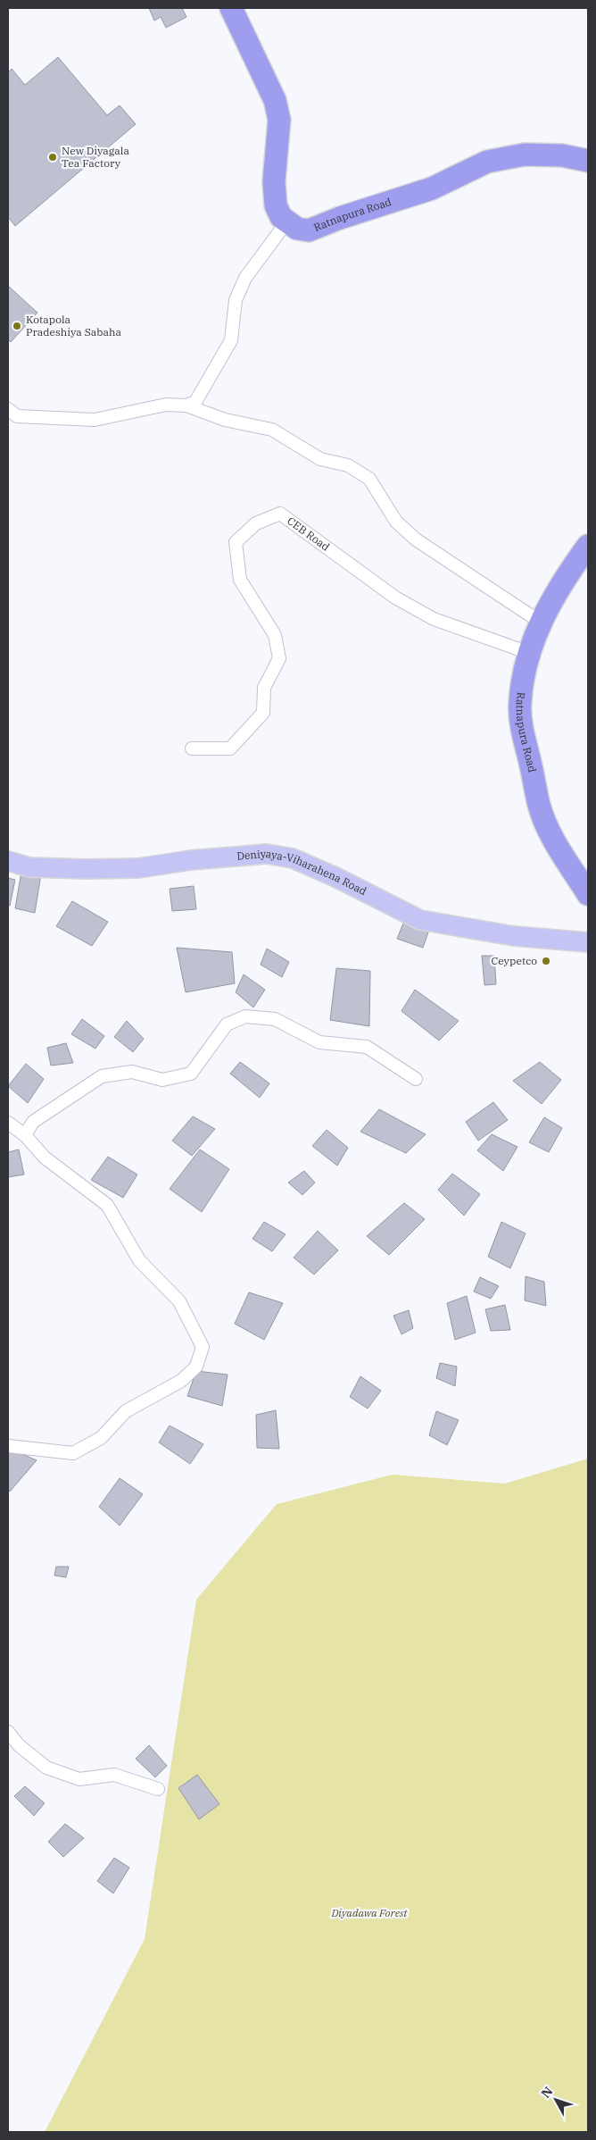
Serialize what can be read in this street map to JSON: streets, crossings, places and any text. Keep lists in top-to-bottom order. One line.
{"streets":{"highway":["Ratnapura Road"],"main road":["Deniyaya-Viharahena Road"],"street":["CEB Road"]},"crossings":[["Ratnapura Road","CEB Road"]],"parks":["Diyadawa Forest"],"places":["New Diyagala Tea Factory","Kotapola Pradeshiya Sabaha","Ceypetco"],"north":"top left"}
